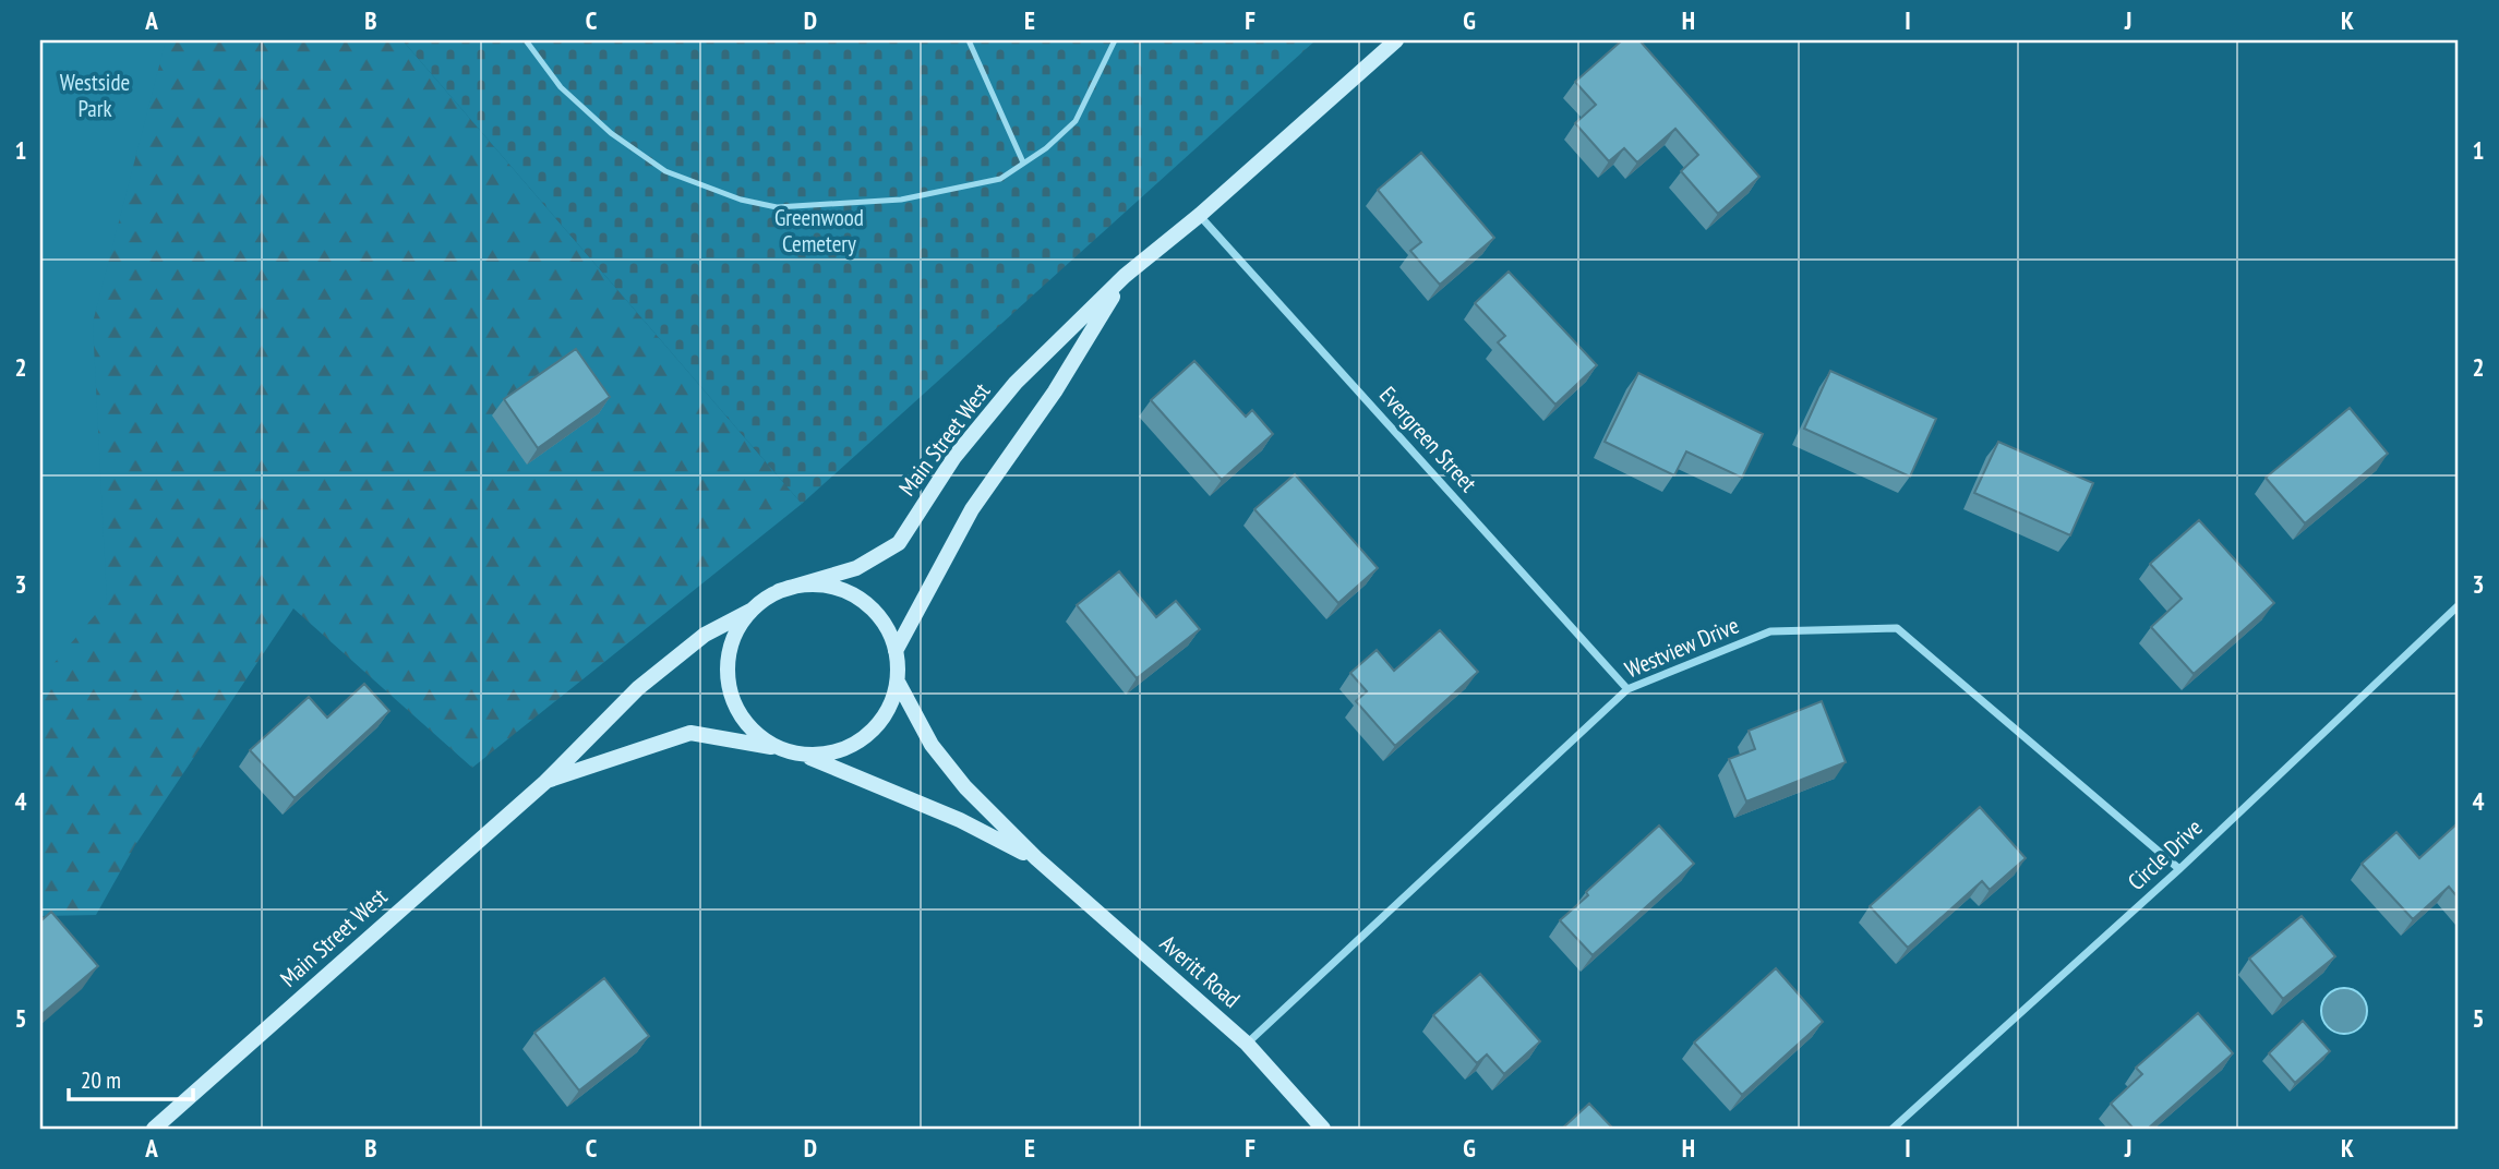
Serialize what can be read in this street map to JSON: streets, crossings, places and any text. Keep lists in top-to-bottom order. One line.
{"streets":{"main road":["Main Street West","Averitt Road"],"street":["Evergreen Street","Westview Drive","Circle Drive"]},"crossings":[["Main Street West","Evergreen Street"],["Main Street West","Averitt Road"],["Evergreen Street","Westview Drive"],["Westview Drive","Circle Drive"],["Westview Drive","Averitt Road"]],"parks":["Westside Park","Greenwood Cemetery"],"scale_bar":"20 m","grid":{"columns":["A","B","C","D","E","F","G","H","I","J","K"],"rows":["1","2","3","4","5"]}}
